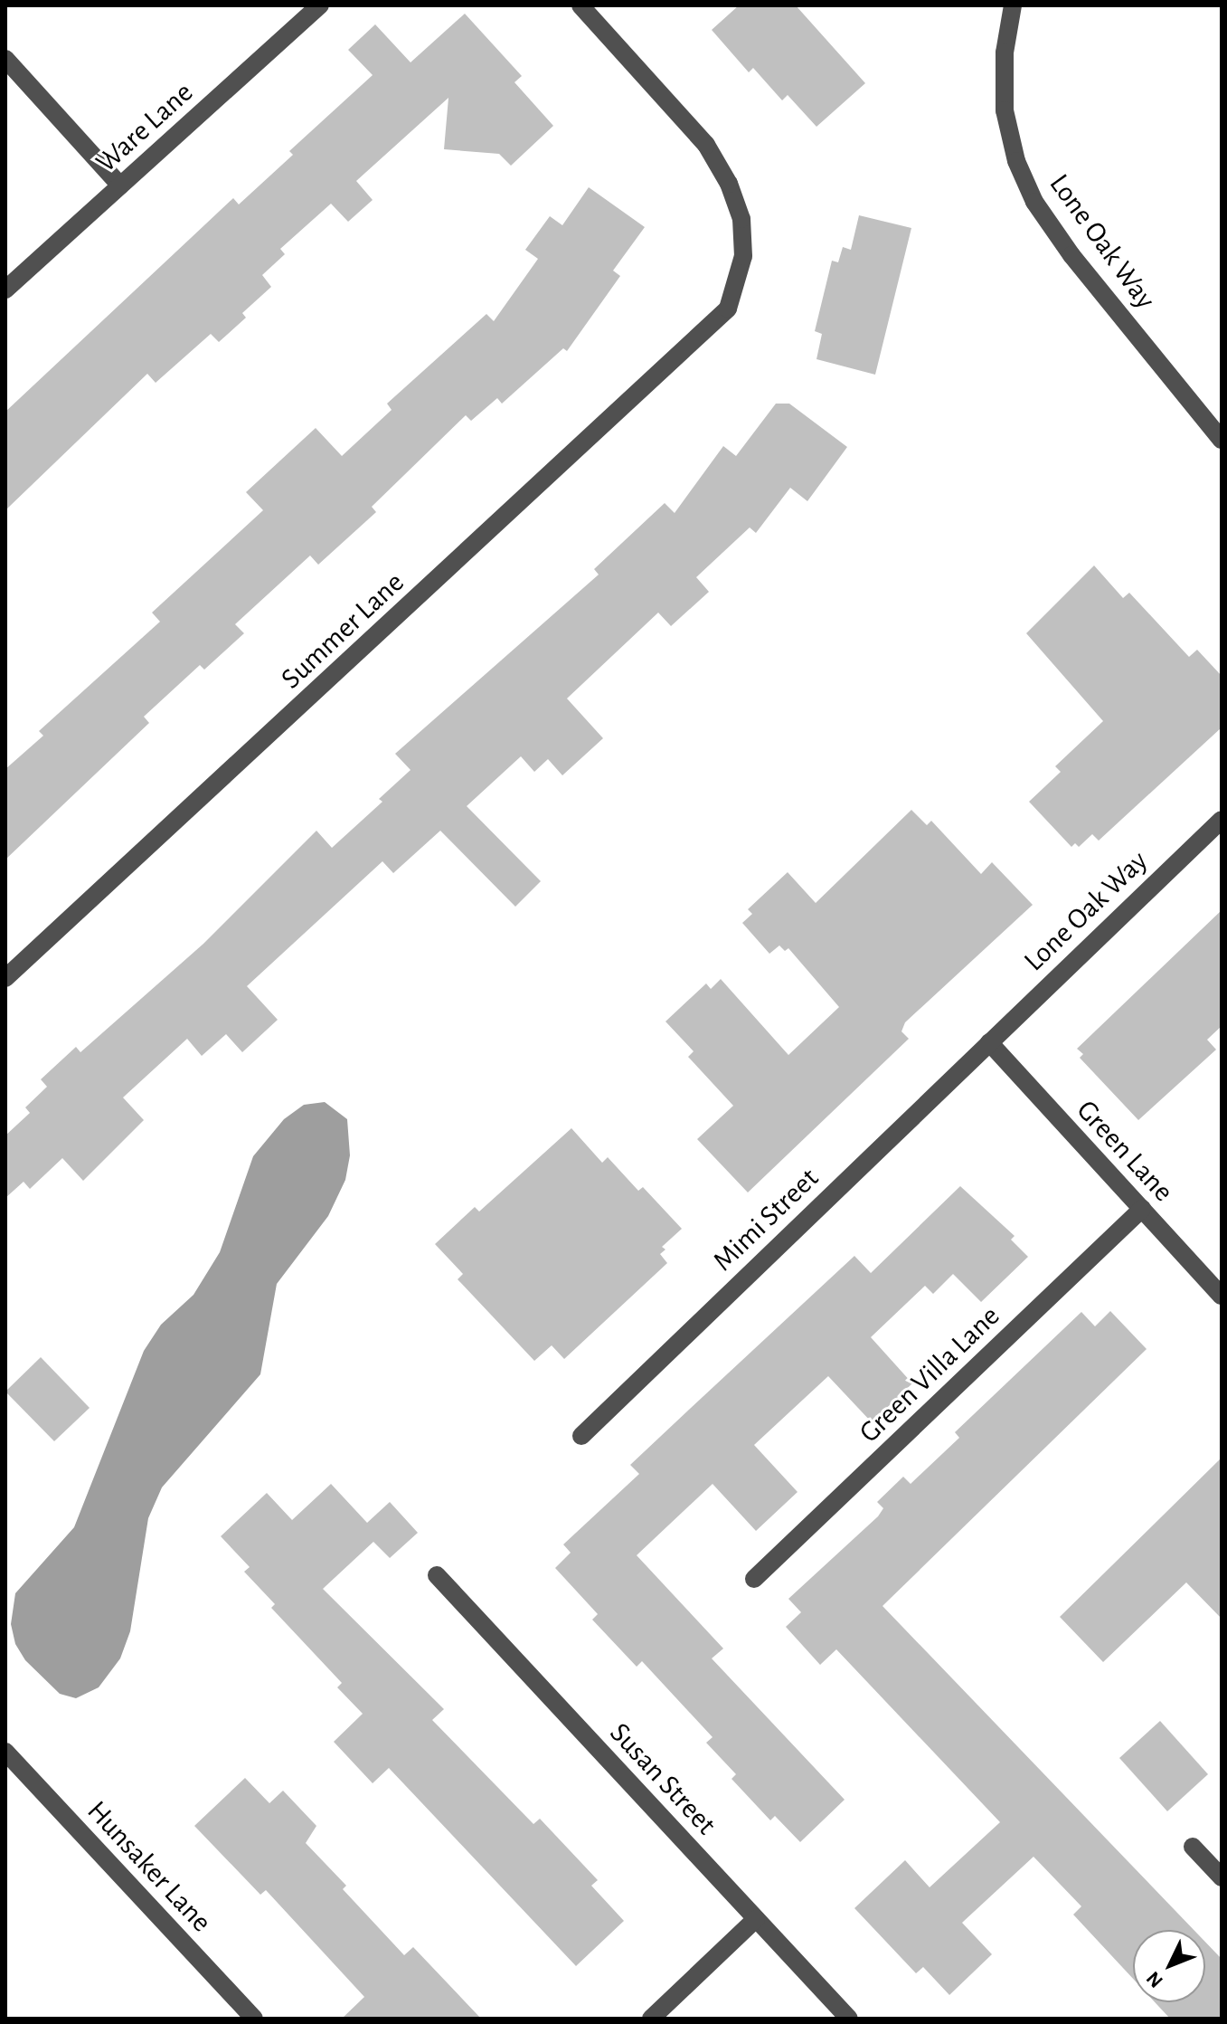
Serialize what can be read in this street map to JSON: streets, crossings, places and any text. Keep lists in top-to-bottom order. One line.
{"streets":{"street":["Ware Lane","Lone Oak Way","Summer Lane","Green Lane","Mimi Street","Green Villa Lane","Susan Street","Hunsaker Lane"]},"crossings":[["Lone Oak Way","Green Lane"],["Lone Oak Way","Mimi Street"],["Green Lane","Mimi Street"],["Green Lane","Green Villa Lane"]],"north":"bottom left"}
